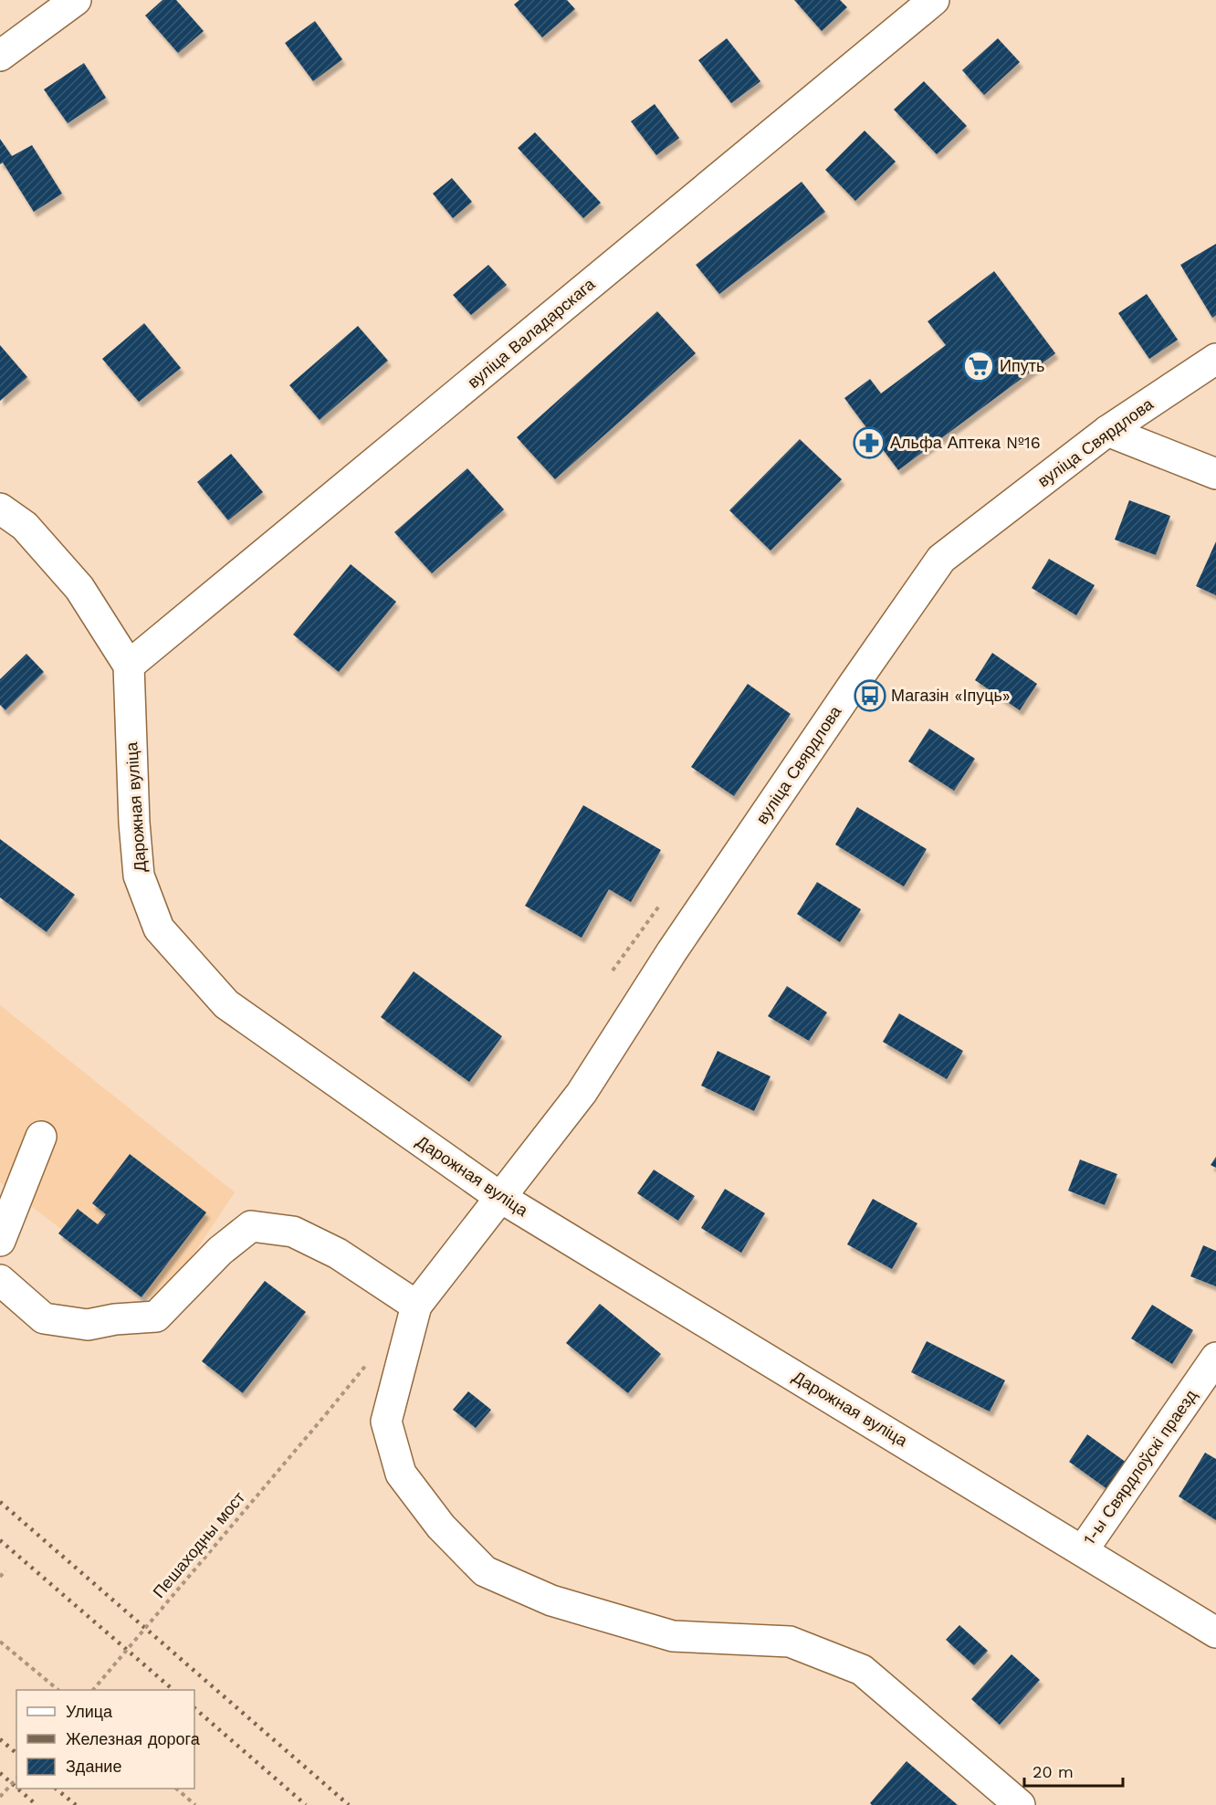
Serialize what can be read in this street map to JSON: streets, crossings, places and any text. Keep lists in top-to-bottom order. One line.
{"streets":{"street":["вуліца Валадарскага","вуліца Свярдлова","Дарожная вуліца","1-ы Свярдлоўскі праезд"],"path":["Пешаходны мост"]},"crossings":[["вуліца Валадарскага","Дарожная вуліца"],["вуліца Свярдлова","Дарожная вуліца"],["Дарожная вуліца","1-ы Свярдлоўскі праезд"]],"places":{"supermarket":["Ипуть"],"pharmacy":["Альфа Аптека №16"],"bus stop":["Магазін «Іпуць»"]},"legend":["Улица","Железная дорога","Здание"],"scale_bar":"20 m"}
